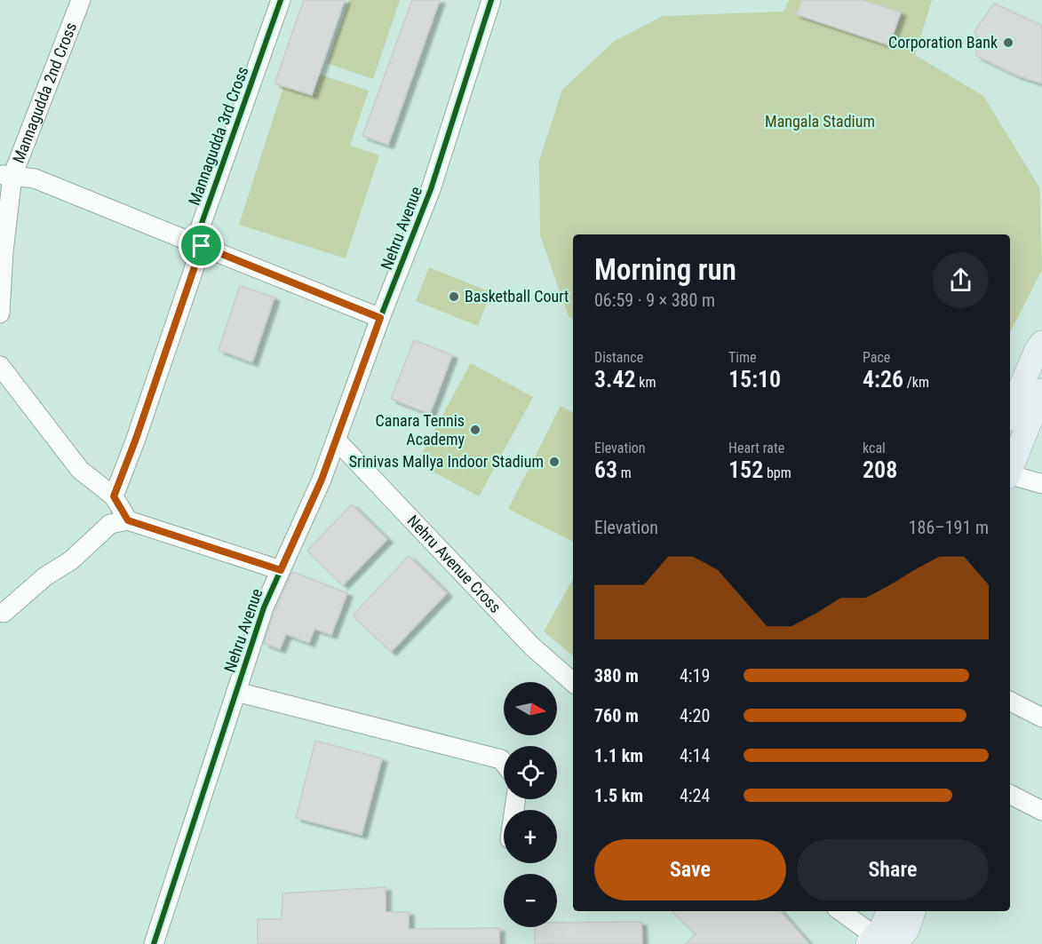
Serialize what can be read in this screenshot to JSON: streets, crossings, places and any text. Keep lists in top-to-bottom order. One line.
{"streets":{"street":["Mannagudda 2nd Cross","Mannagudda 3rd Cross","Nehru Avenue","Nehru Avenue Cross"]},"crossings":[["Nehru Avenue","Nehru Avenue Cross"]],"parks":["Mangala Stadium"],"places":["Corporation Bank","Basketball Court","Canara Tennis Academy","Srinivas Mallya Indoor Stadium"],"north":"right","page":{"heading":["Morning run","06:59 · 9 × 380 m"],"stats":[["Distance","3.42 km"],["Time","15:10"],["Pace","4:26 /km"],["Elevation","63 m"],["Heart rate","152 bpm"],["kcal","208"]],"chart":["Elevation","186–191 m"],"list":[{"name":"380 m","note":"4:19"},{"name":"760 m","note":"4:20"},{"name":"1.1 km","note":"4:14"},{"name":"1.5 km","note":"4:24"}],"map_buttons":["+","−"],"buttons":["Save","Share"]}}
